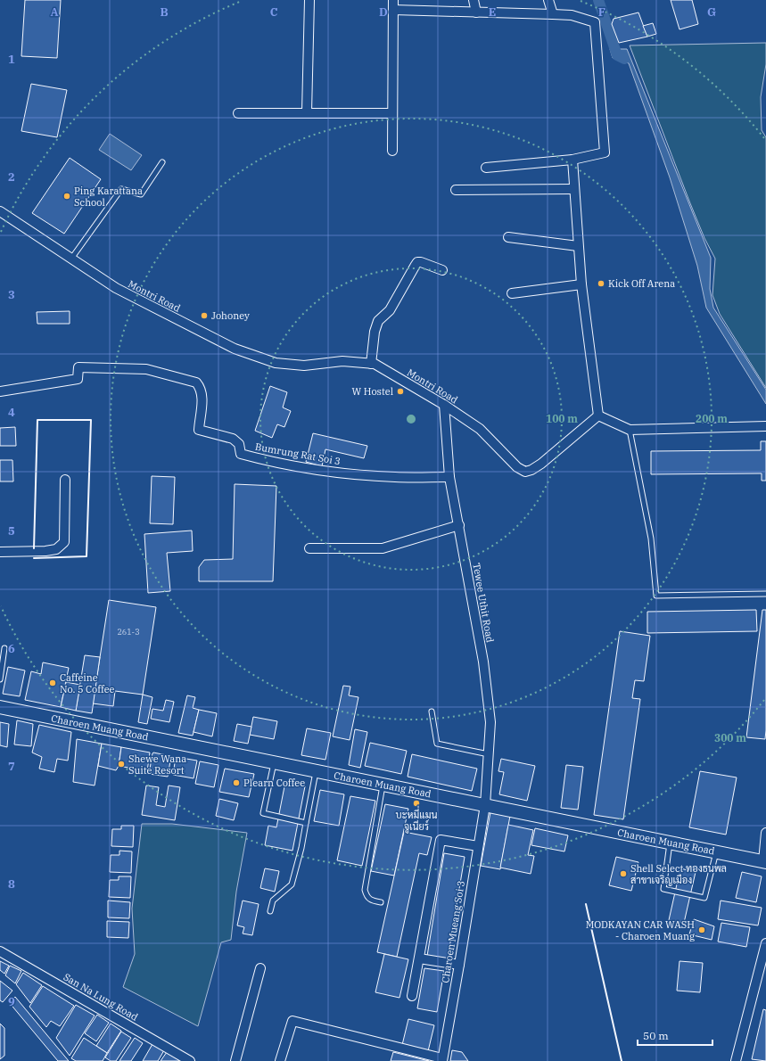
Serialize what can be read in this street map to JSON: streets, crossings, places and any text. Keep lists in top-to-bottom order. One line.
{"streets":{"main road":["Charoen Muang Road"],"street":["Montri Road","Bumrung Rat Soi 3","Tewee Uthit Road","Charoen Mueang Soi 3","San Na Lung Road"]},"crossings":[["Montri Road","Tewee Uthit Road"],["Bumrung Rat Soi 3","Tewee Uthit Road"],["Tewee Uthit Road","Charoen Muang Road"],["Tewee Uthit Road","Charoen Mueang Soi 3"],["Charoen Muang Road","Charoen Mueang Soi 3"]],"places":["Ping Karattana School","Kick Off Arena","Johoney","W Hostel","Caffeine No. 5 Coffee","Shewe Wana Suite Resort","Plearn Coffee","บะหมี่แมน จูเนียร์","Shell Select ทองธนพล สาขาเจริญเมือง","MODKAYAN CAR WASH - Charoen Muang"],"house_numbers":["261-3"],"scale_bar":"50 m","grid":{"columns":["A","B","C","D","E","F","G"],"rows":["1","2","3","4","5","6","7","8","9"]},"rings":["100 m","200 m","300 m"]}
